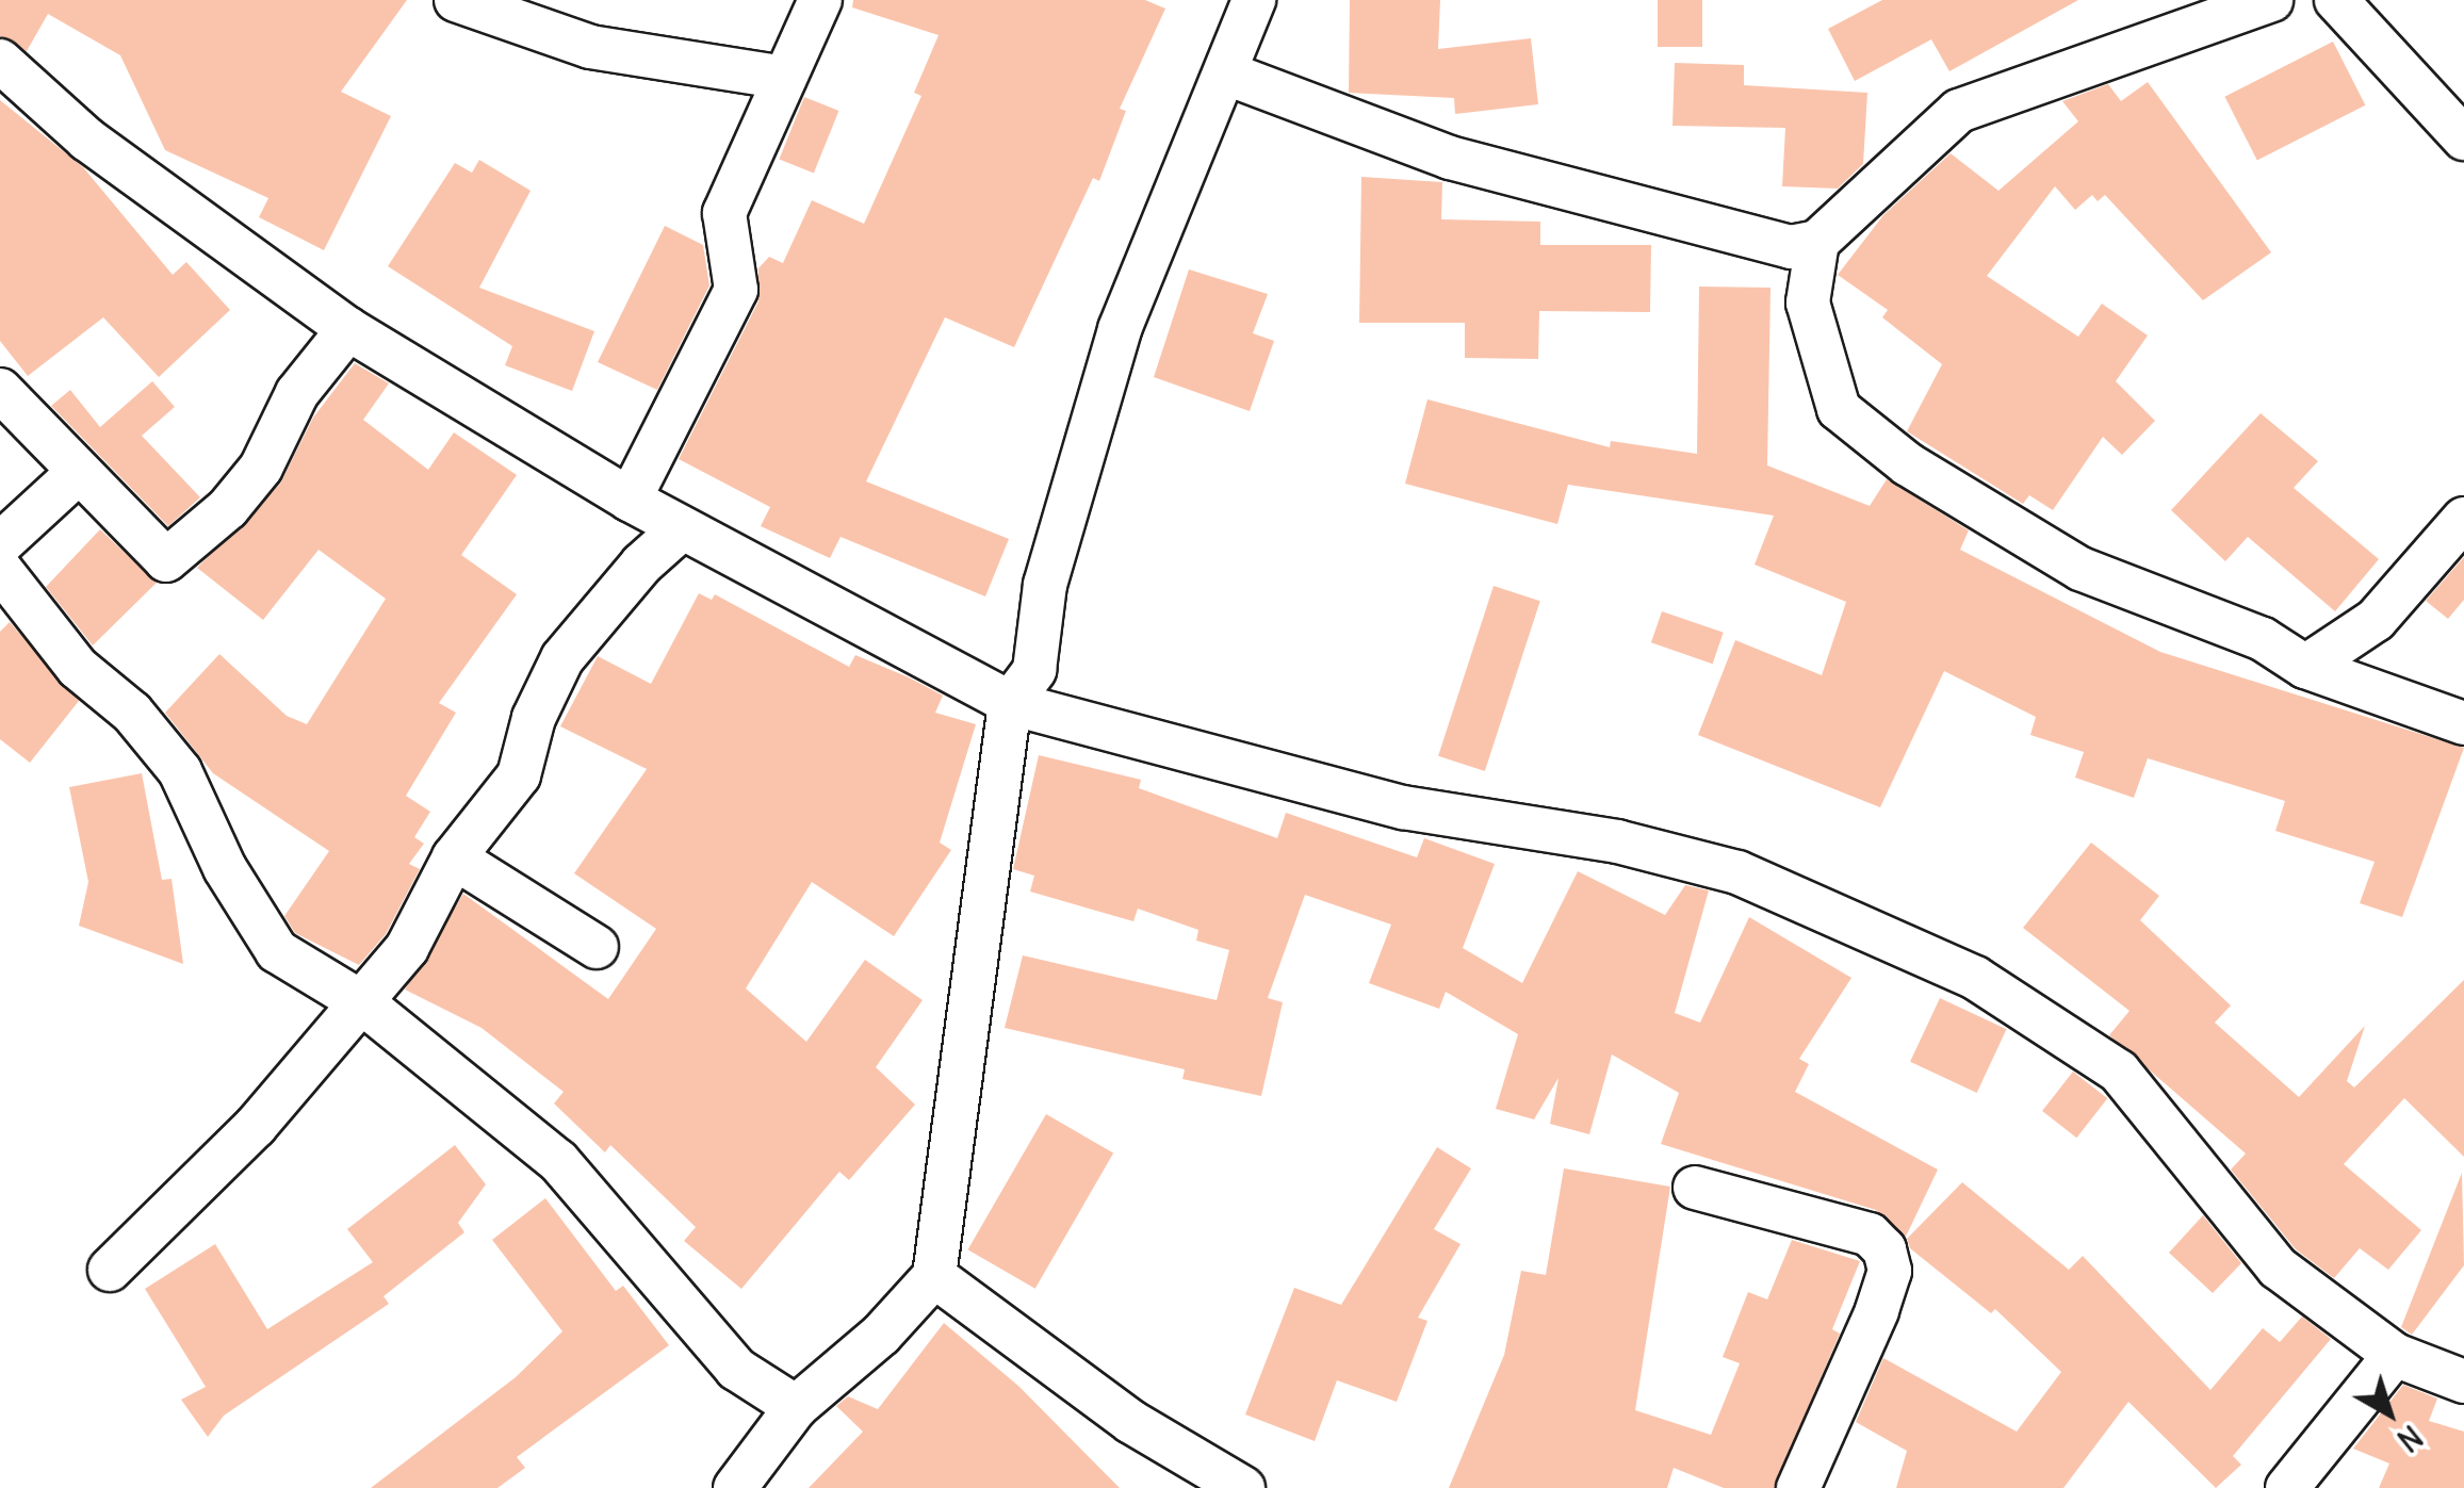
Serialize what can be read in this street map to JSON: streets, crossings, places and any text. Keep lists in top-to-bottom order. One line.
{"north":"bottom right"}
